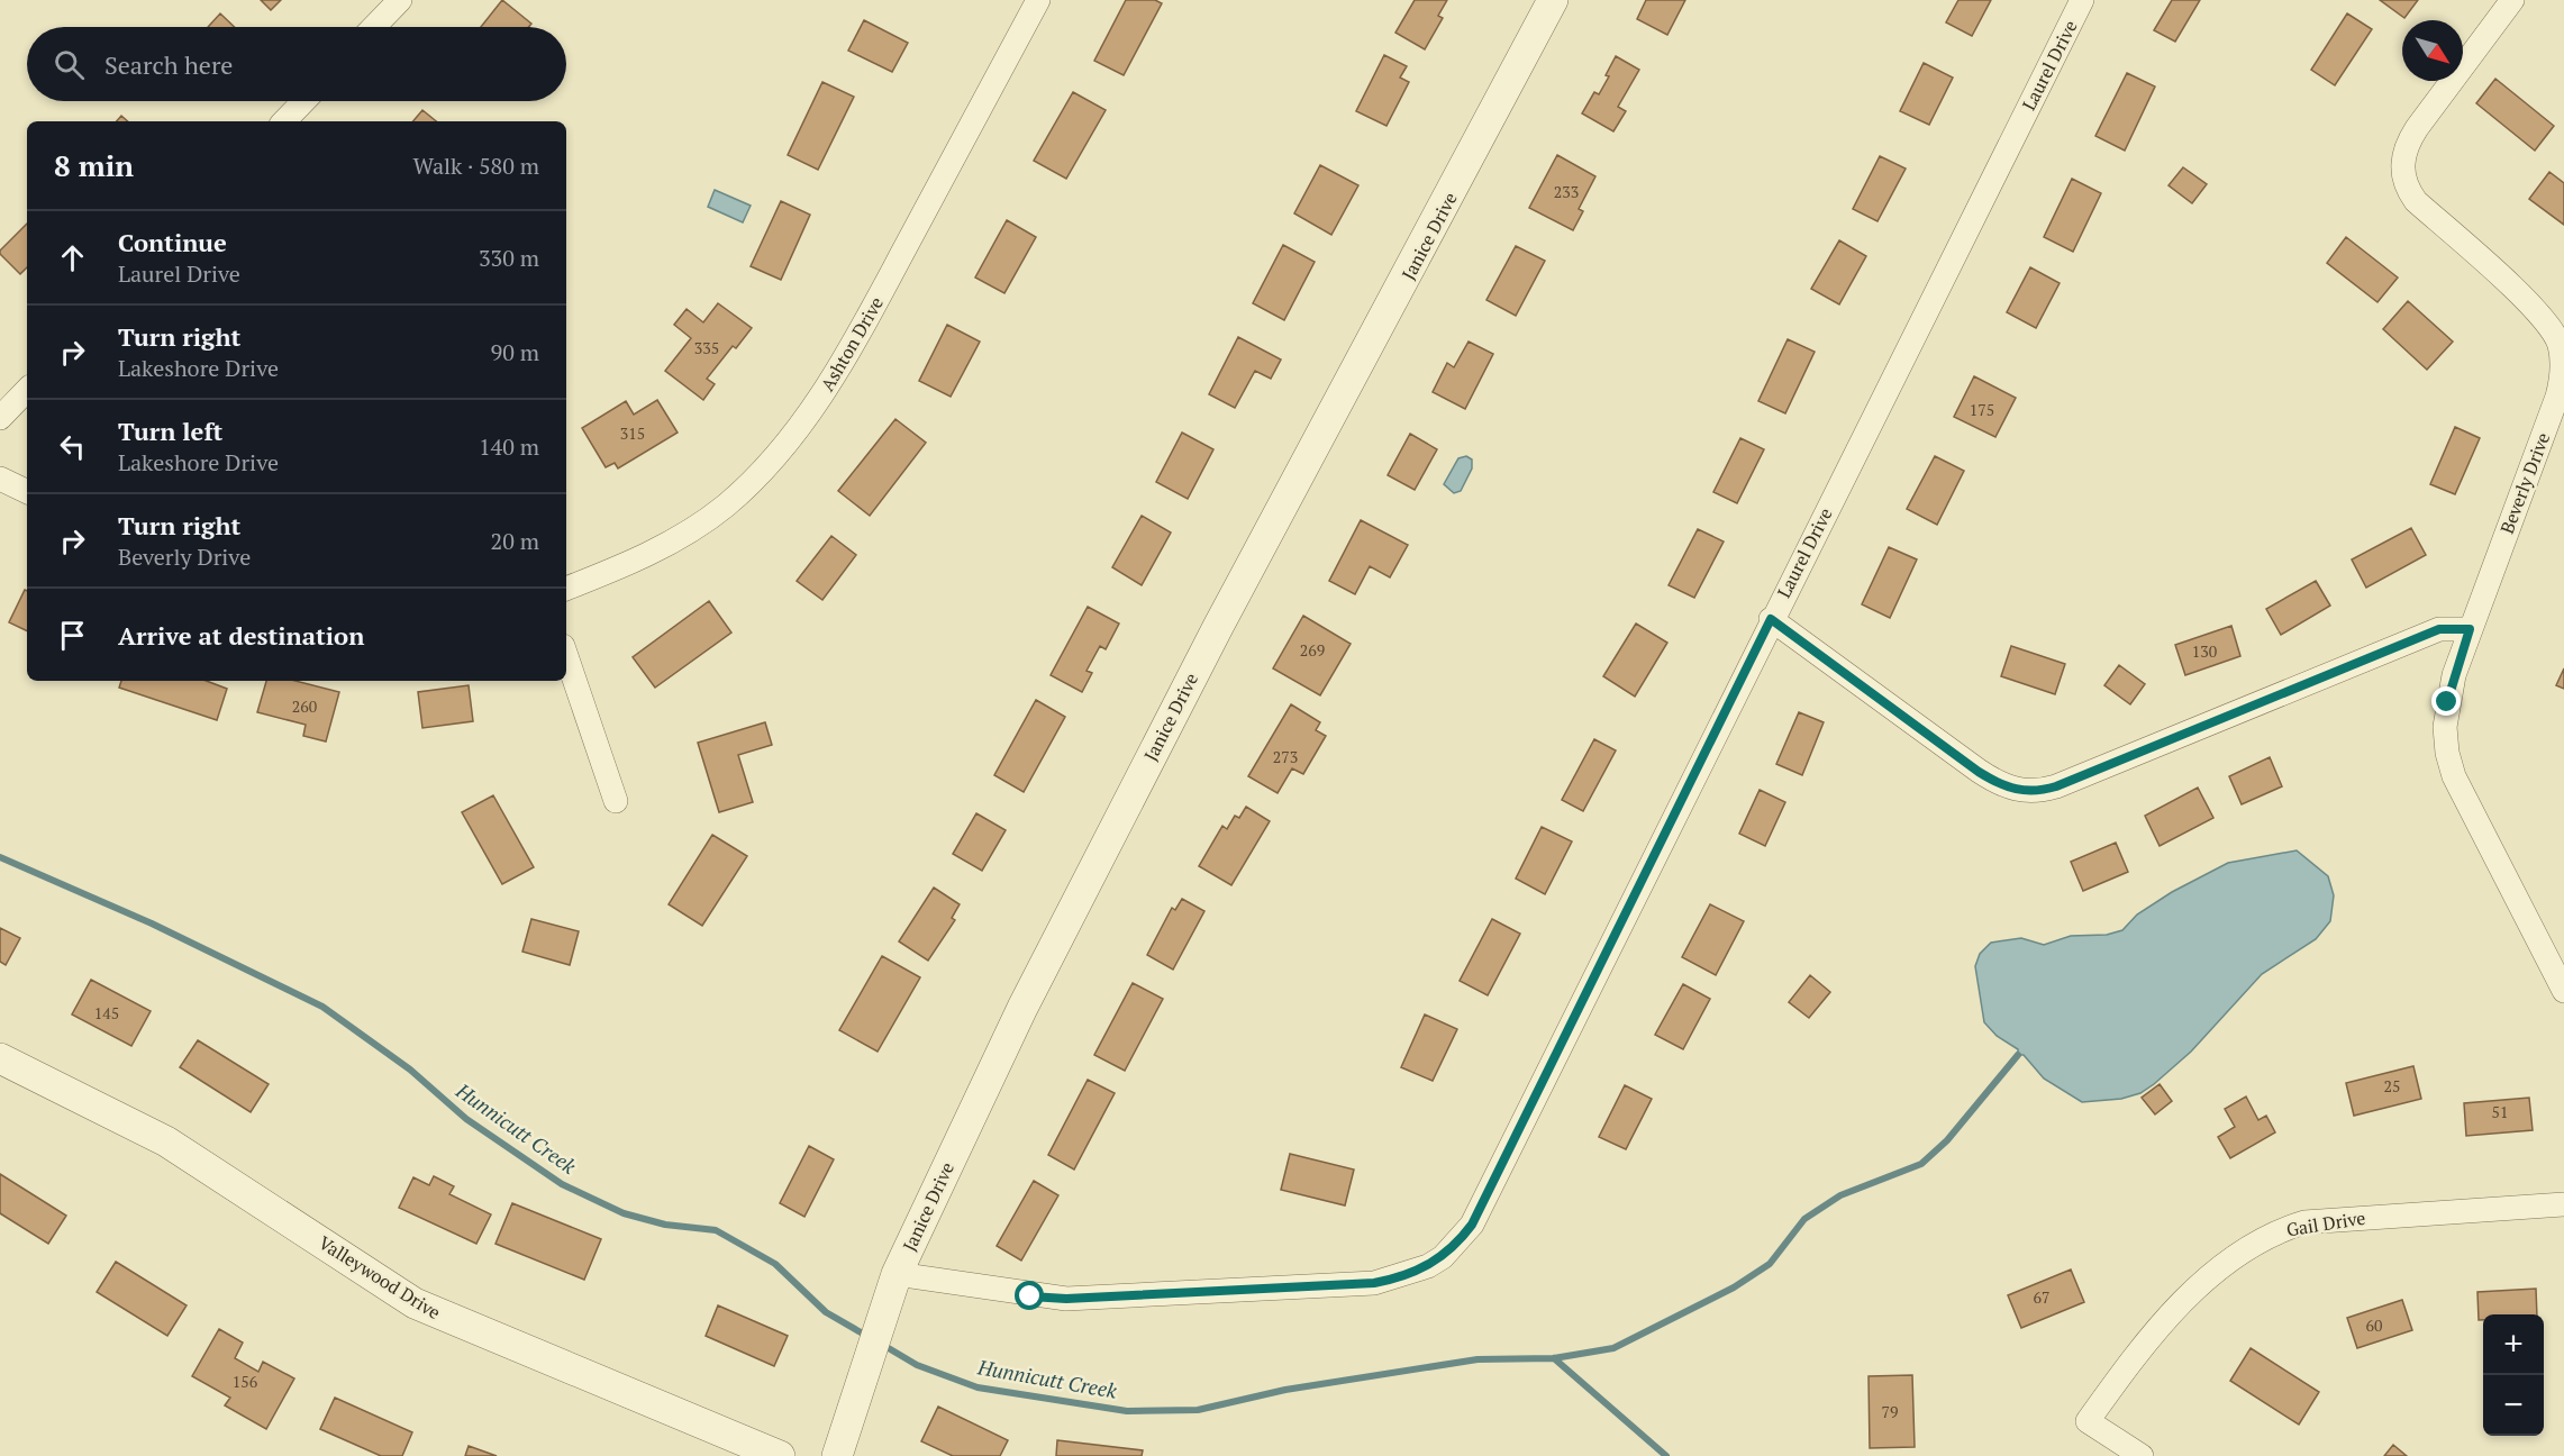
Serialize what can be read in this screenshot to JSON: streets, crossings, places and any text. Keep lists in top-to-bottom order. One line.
{"streets":{"street":["Laurel Drive","Janice Drive","Ashton Drive","Beverly Drive","Gail Drive","Valleywood Drive"]},"crossings":[["Laurel Drive","Janice Drive"]],"water":["Hunnicutt Creek"],"house_numbers":["233","335","175","315","269","130","260","273","145","25","51","67","60","156","79"],"north":"bottom right","page":{"search":"Search here","heading":["8 min","Walk · 580 m"],"list":[["Continue","Laurel Drive","330 m"],["Turn right","Lakeshore Drive","90 m"],["Turn left","Lakeshore Drive","140 m"],["Turn right","Beverly Drive","20 m"],"Arrive at destination"],"map_buttons":["+","−"]}}
